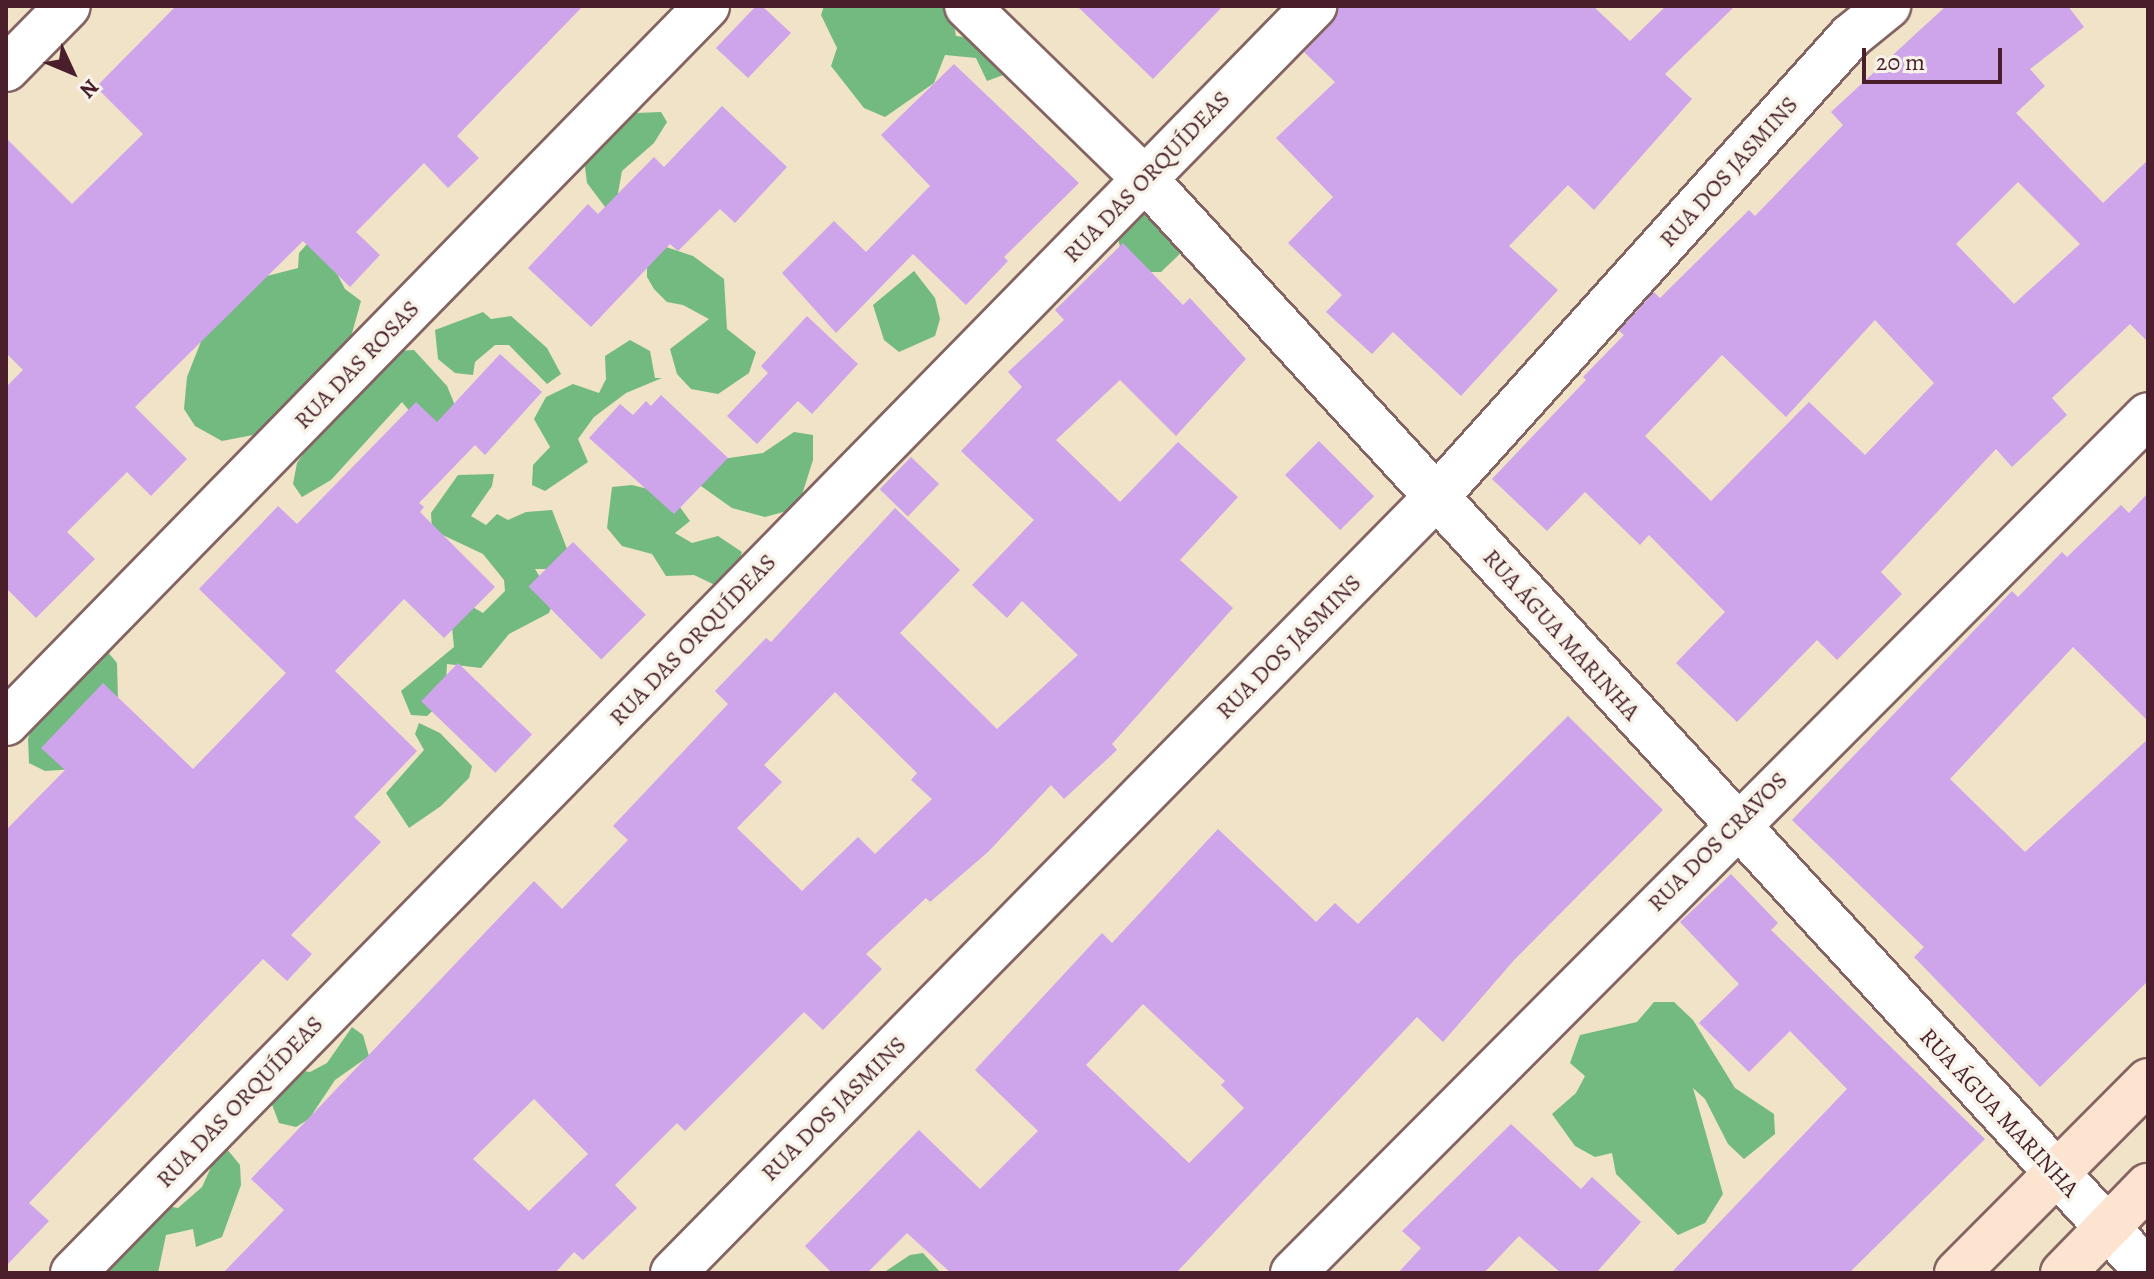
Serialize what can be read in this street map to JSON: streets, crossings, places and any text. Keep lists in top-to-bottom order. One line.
{"streets":{"street":["RUA DOS JASMINS","RUA DAS ORQUÍDEAS","RUA DAS ROSAS","RUA ÁGUA MARINHA","RUA DOS CRAVOS"]},"crossings":[["RUA DOS JASMINS","RUA ÁGUA MARINHA"],["RUA DAS ORQUÍDEAS","RUA ÁGUA MARINHA"],["RUA ÁGUA MARINHA","RUA DOS CRAVOS"]],"scale_bar":"20 m","north":"bottom right"}
